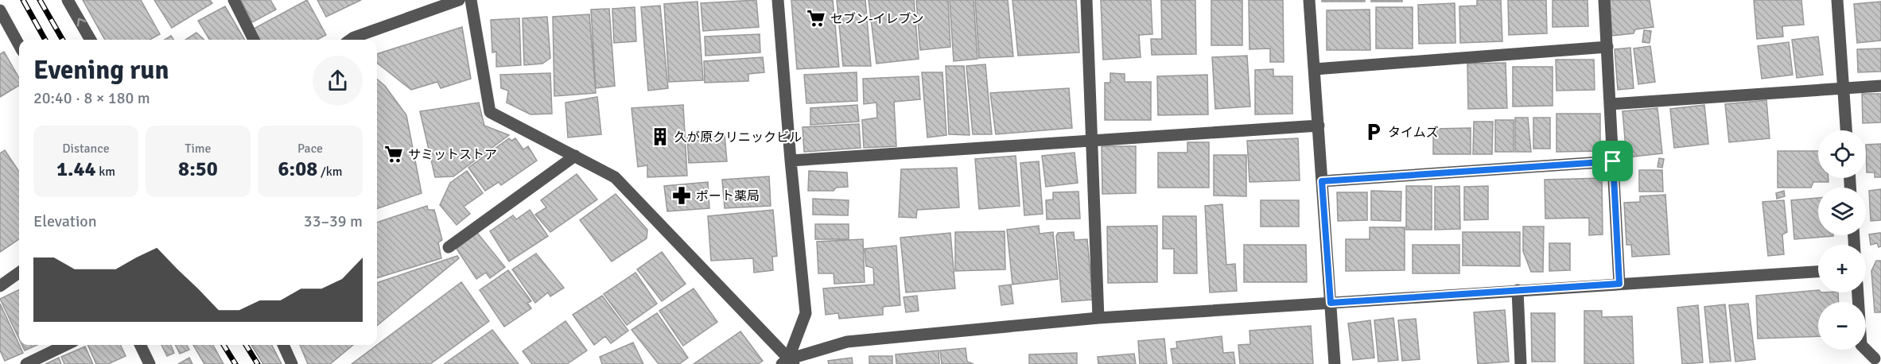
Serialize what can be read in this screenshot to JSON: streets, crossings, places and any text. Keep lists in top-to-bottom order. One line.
{"places":{"supermarket":["セブン-イレブン","サミットストア"],"parking":["タイムズ"],"building":["久が原クリニックビル"],"pharmacy":["ポート薬局"]},"page":{"heading":["Evening run","20:40 · 8 × 180 m"],"stats":[["Distance","1.44 km"],["Time","8:50"],["Pace","6:08 /km"]],"map_buttons":["+","−"],"chart":["Elevation","33–39 m"]}}
